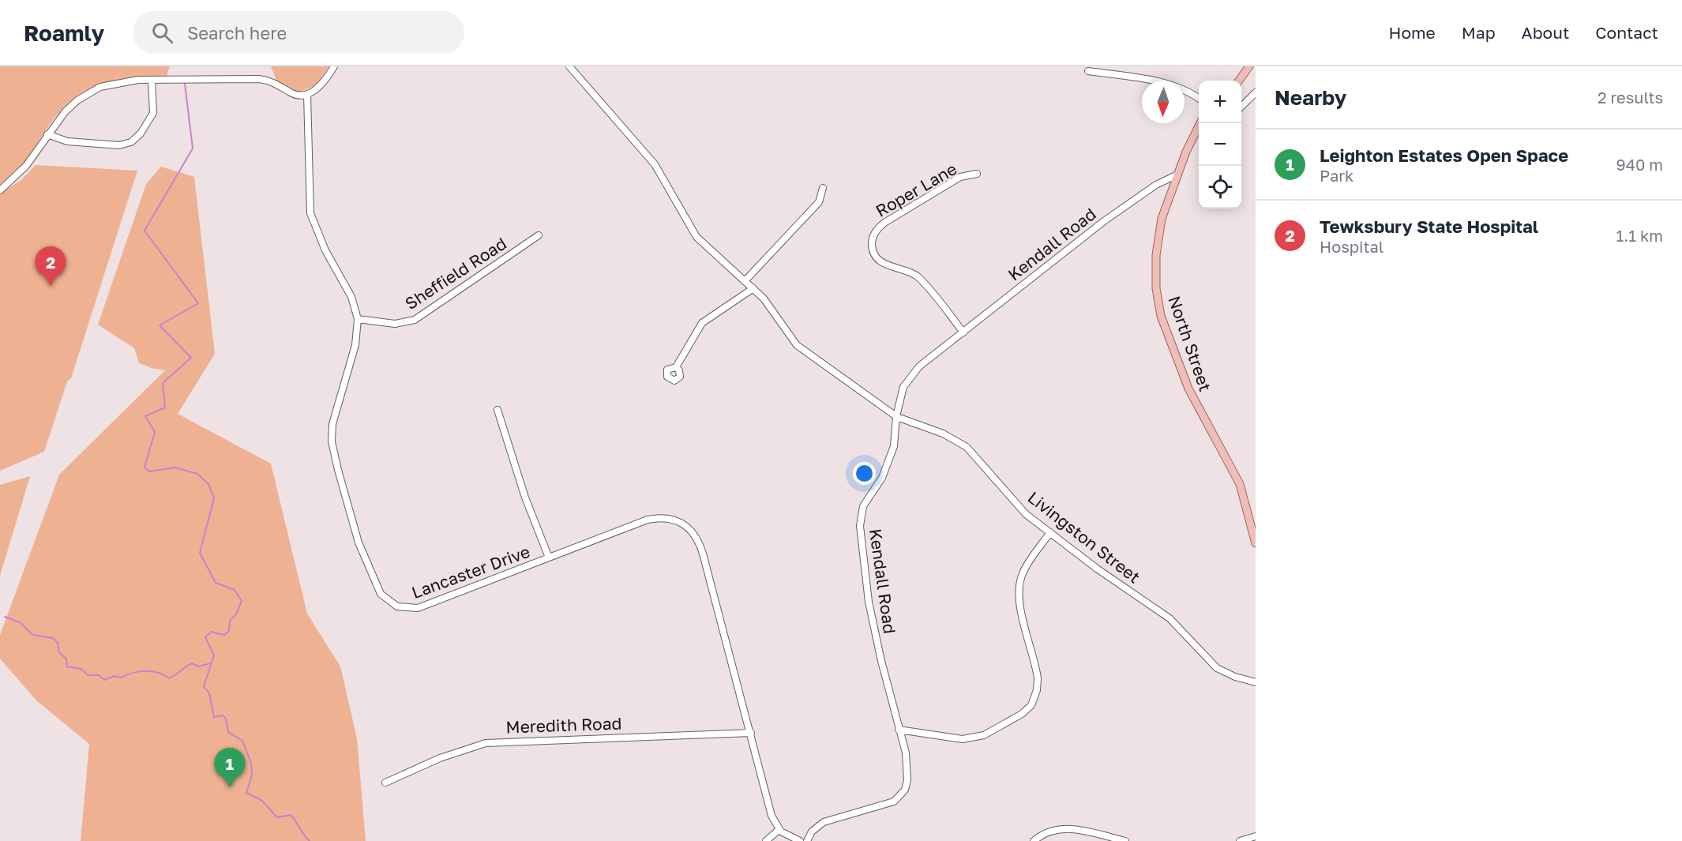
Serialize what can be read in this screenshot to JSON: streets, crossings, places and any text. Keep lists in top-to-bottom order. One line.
{"streets":{"main road":["North Street"],"street":["Roper Lane","Kendall Road","Sheffield Road","Livingston Street","Lancaster Drive","Meredith Road"]},"crossings":[["Roper Lane","Kendall Road"],["Kendall Road","North Street"],["Kendall Road","Livingston Street"],["Sheffield Road","Lancaster Drive"],["Lancaster Drive","Meredith Road"]],"north":"bottom","page":{"header":"Roamly","search":"Search here","nav":["Home","Map","About","Contact"],"heading":["Nearby","2 results"],"map_buttons":["+","−"],"list":[{"mark":"1","name":"Leighton Estates Open Space","note":"Park","value":"940 m"},{"mark":"2","name":"Tewksbury State Hospital","note":"Hospital","value":"1.1 km"}],"pins":["2","1"]}}
